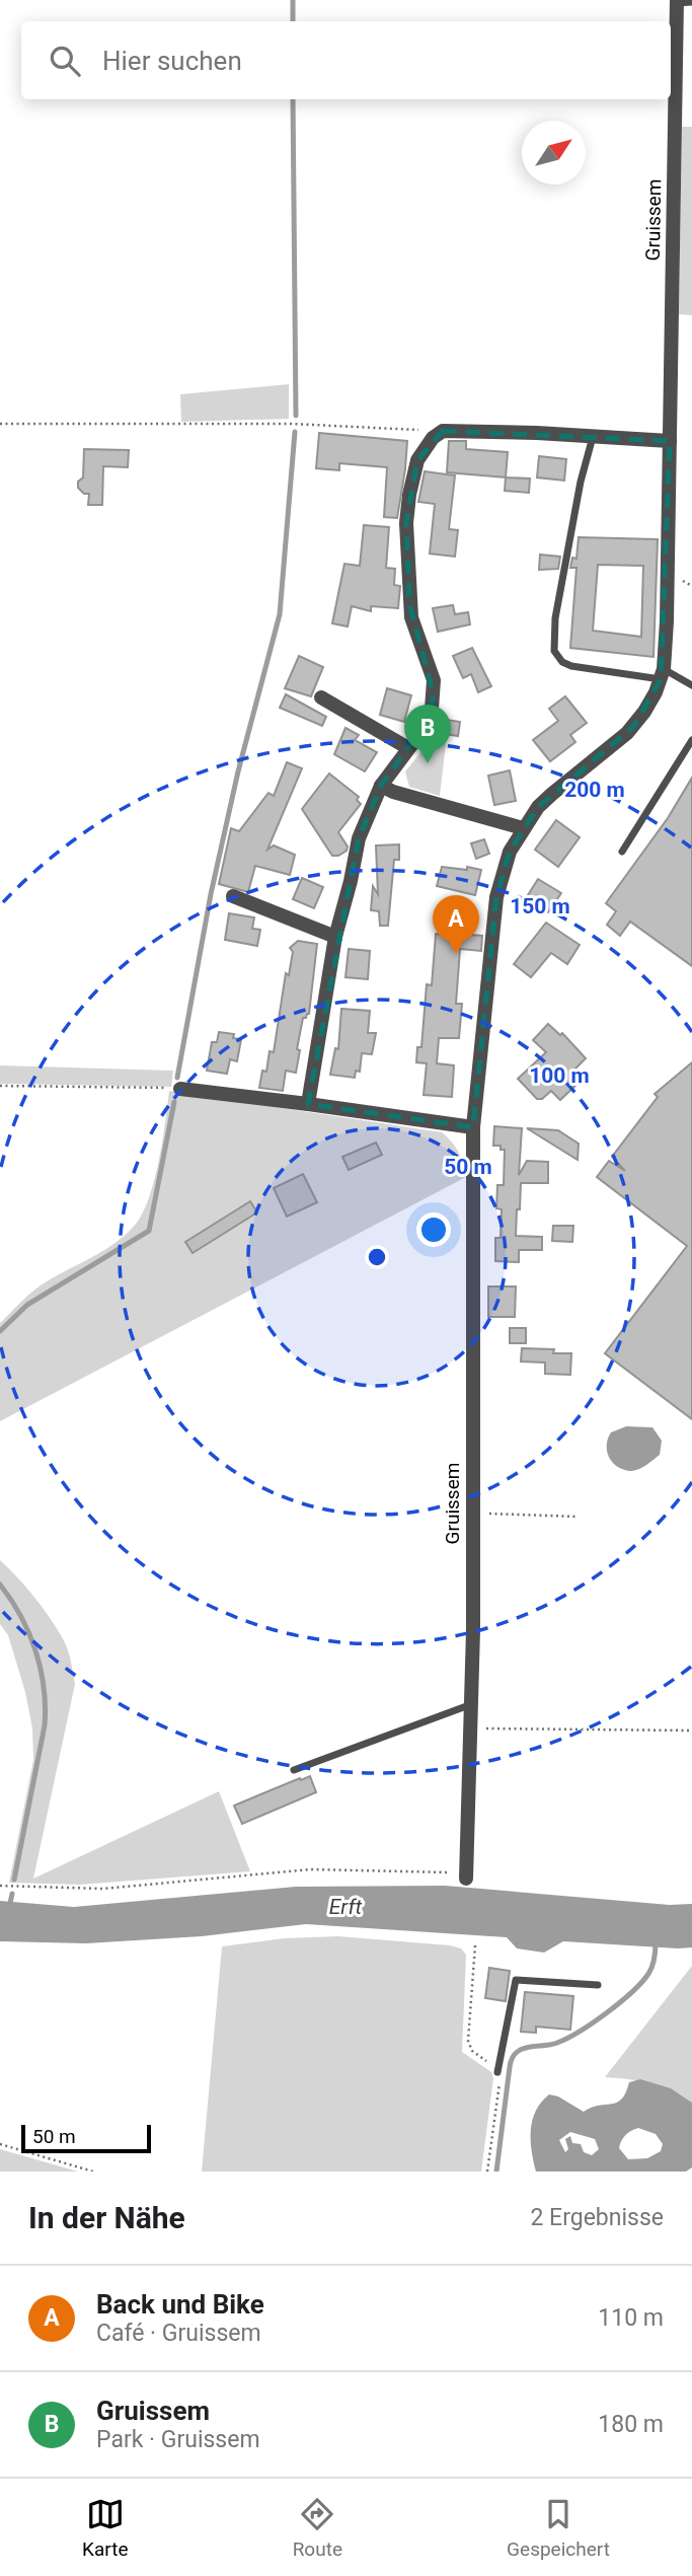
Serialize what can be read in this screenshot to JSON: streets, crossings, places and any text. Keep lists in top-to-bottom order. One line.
{"streets":{"street":["Gruissem"]},"water":["Erft"],"scale_bar":"50 m","north":"top right","page":{"search":"Hier suchen","pins":["B","A"],"scale":"50 m","heading":["In der Nähe","2 Ergebnisse"],"list":[{"mark":"A","name":"Back und Bike","note":"Café · Gruissem","value":"110 m"},{"mark":"B","name":"Gruissem","note":"Park · Gruissem","value":"180 m"}],"nav":["Karte","Route","Gespeichert"]},"rings":["200 m","150 m","100 m","50 m"]}
